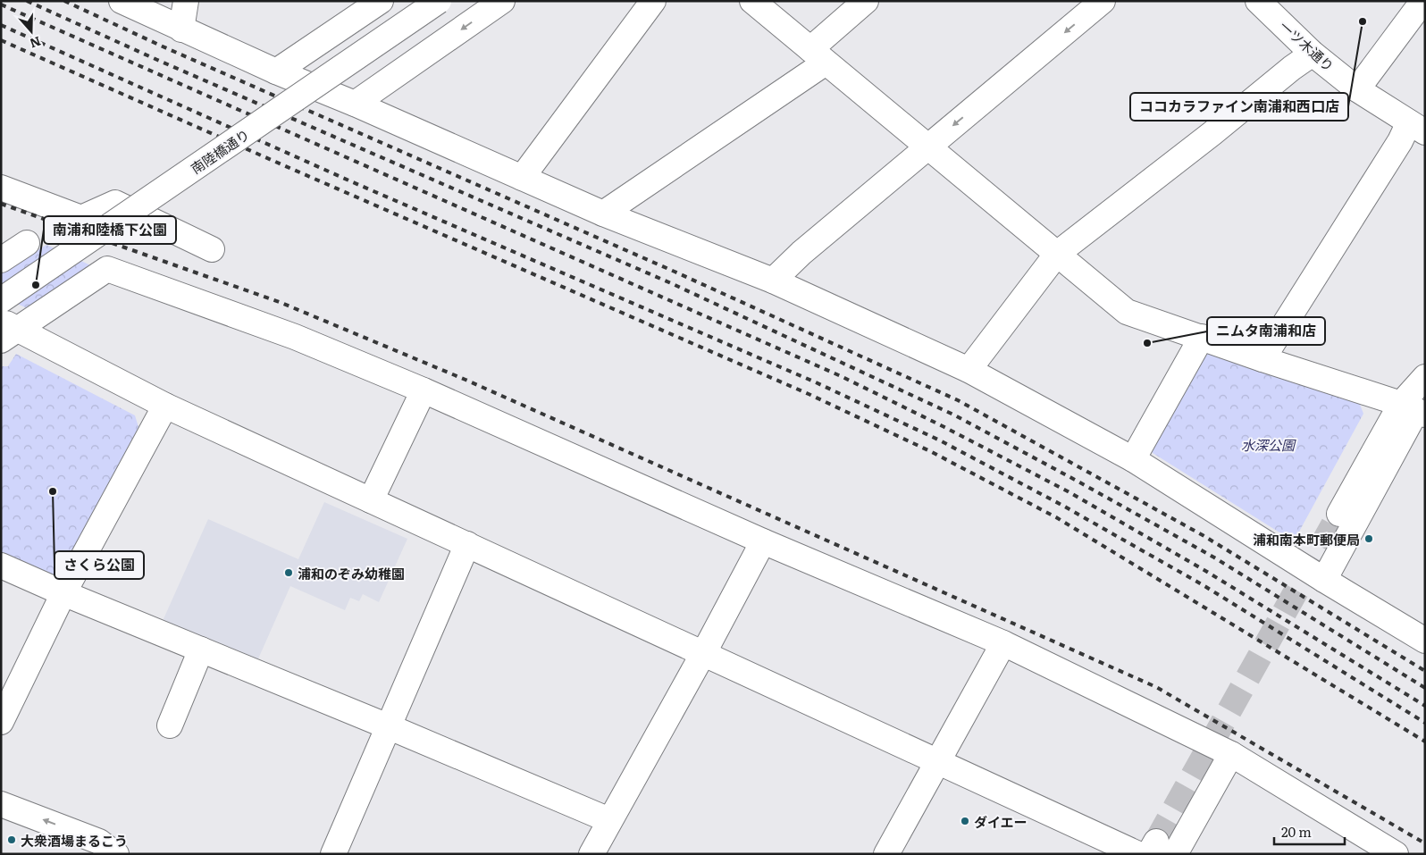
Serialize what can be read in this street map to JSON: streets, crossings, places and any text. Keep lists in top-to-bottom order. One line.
{"streets":{"street":["一ツ木通り","南陸橋通り"]},"parks":["水深公園"],"places":["ココカラファイン南浦和西口店","南浦和陸橋下公園","ニムタ南浦和店","さくら公園","浦和南本町郵便局","浦和のぞみ幼稚園","ダイエー","大衆酒場まるこう"],"scale_bar":"20 m","north":"bottom"}
